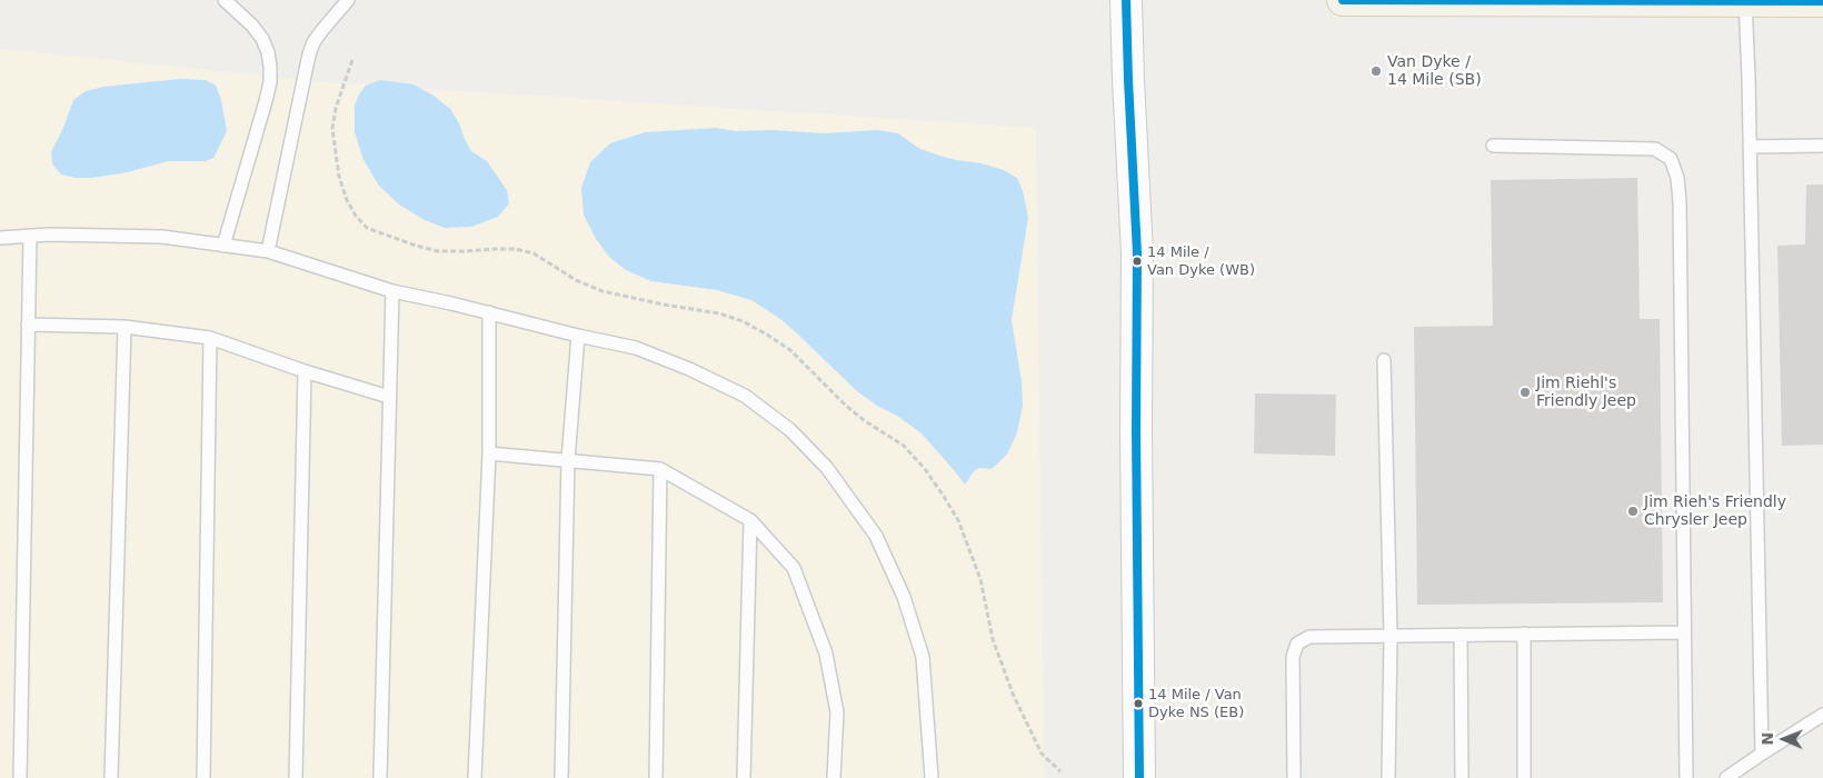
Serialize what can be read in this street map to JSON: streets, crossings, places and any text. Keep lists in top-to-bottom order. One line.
{"places":["Van Dyke / 14 Mile (SB)","14 Mile / Van Dyke (WB)","Jim Riehl's Friendly Jeep","Jim Rieh's Friendly Chrysler Jeep","14 Mile / Van Dyke NS (EB)"],"north":"left"}
